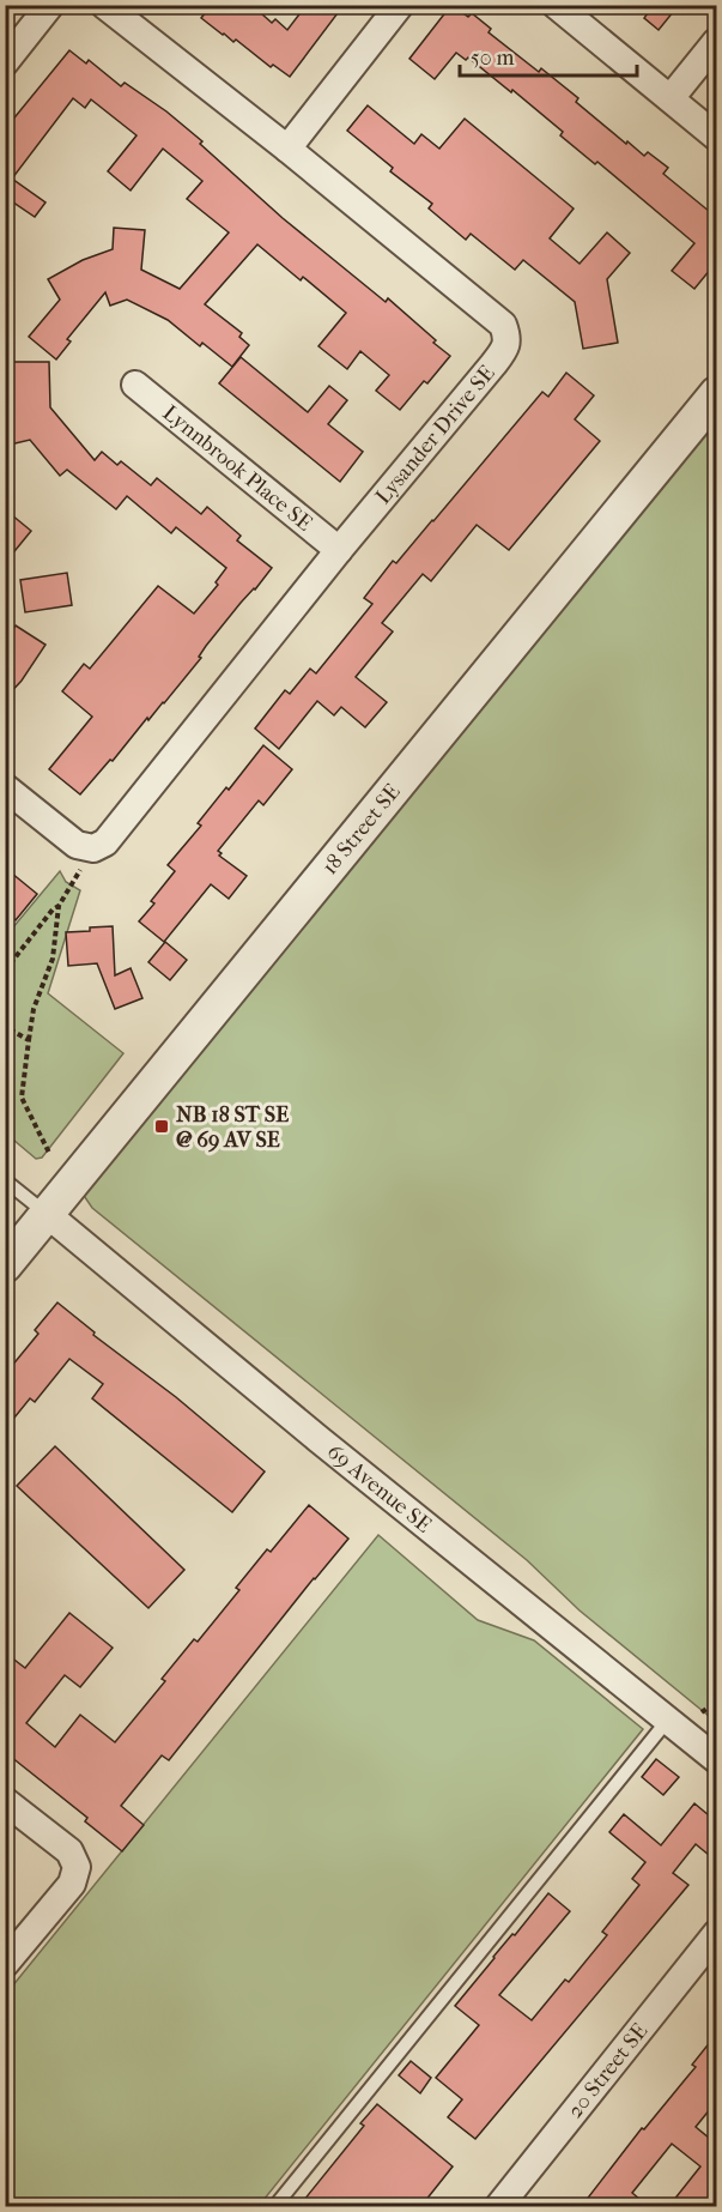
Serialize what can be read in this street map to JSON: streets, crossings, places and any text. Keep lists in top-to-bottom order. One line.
{"streets":{"street":["Lysander Drive SE","Lynnbrook Place SE","18 Street SE","69 Avenue SE","20 Street SE"]},"crossings":[["Lysander Drive SE","Lynnbrook Place SE"],["18 Street SE","69 Avenue SE"]],"places":{"transit":["NB 18 ST SE @ 69 AV SE"]},"scale_bar":"50 m"}
